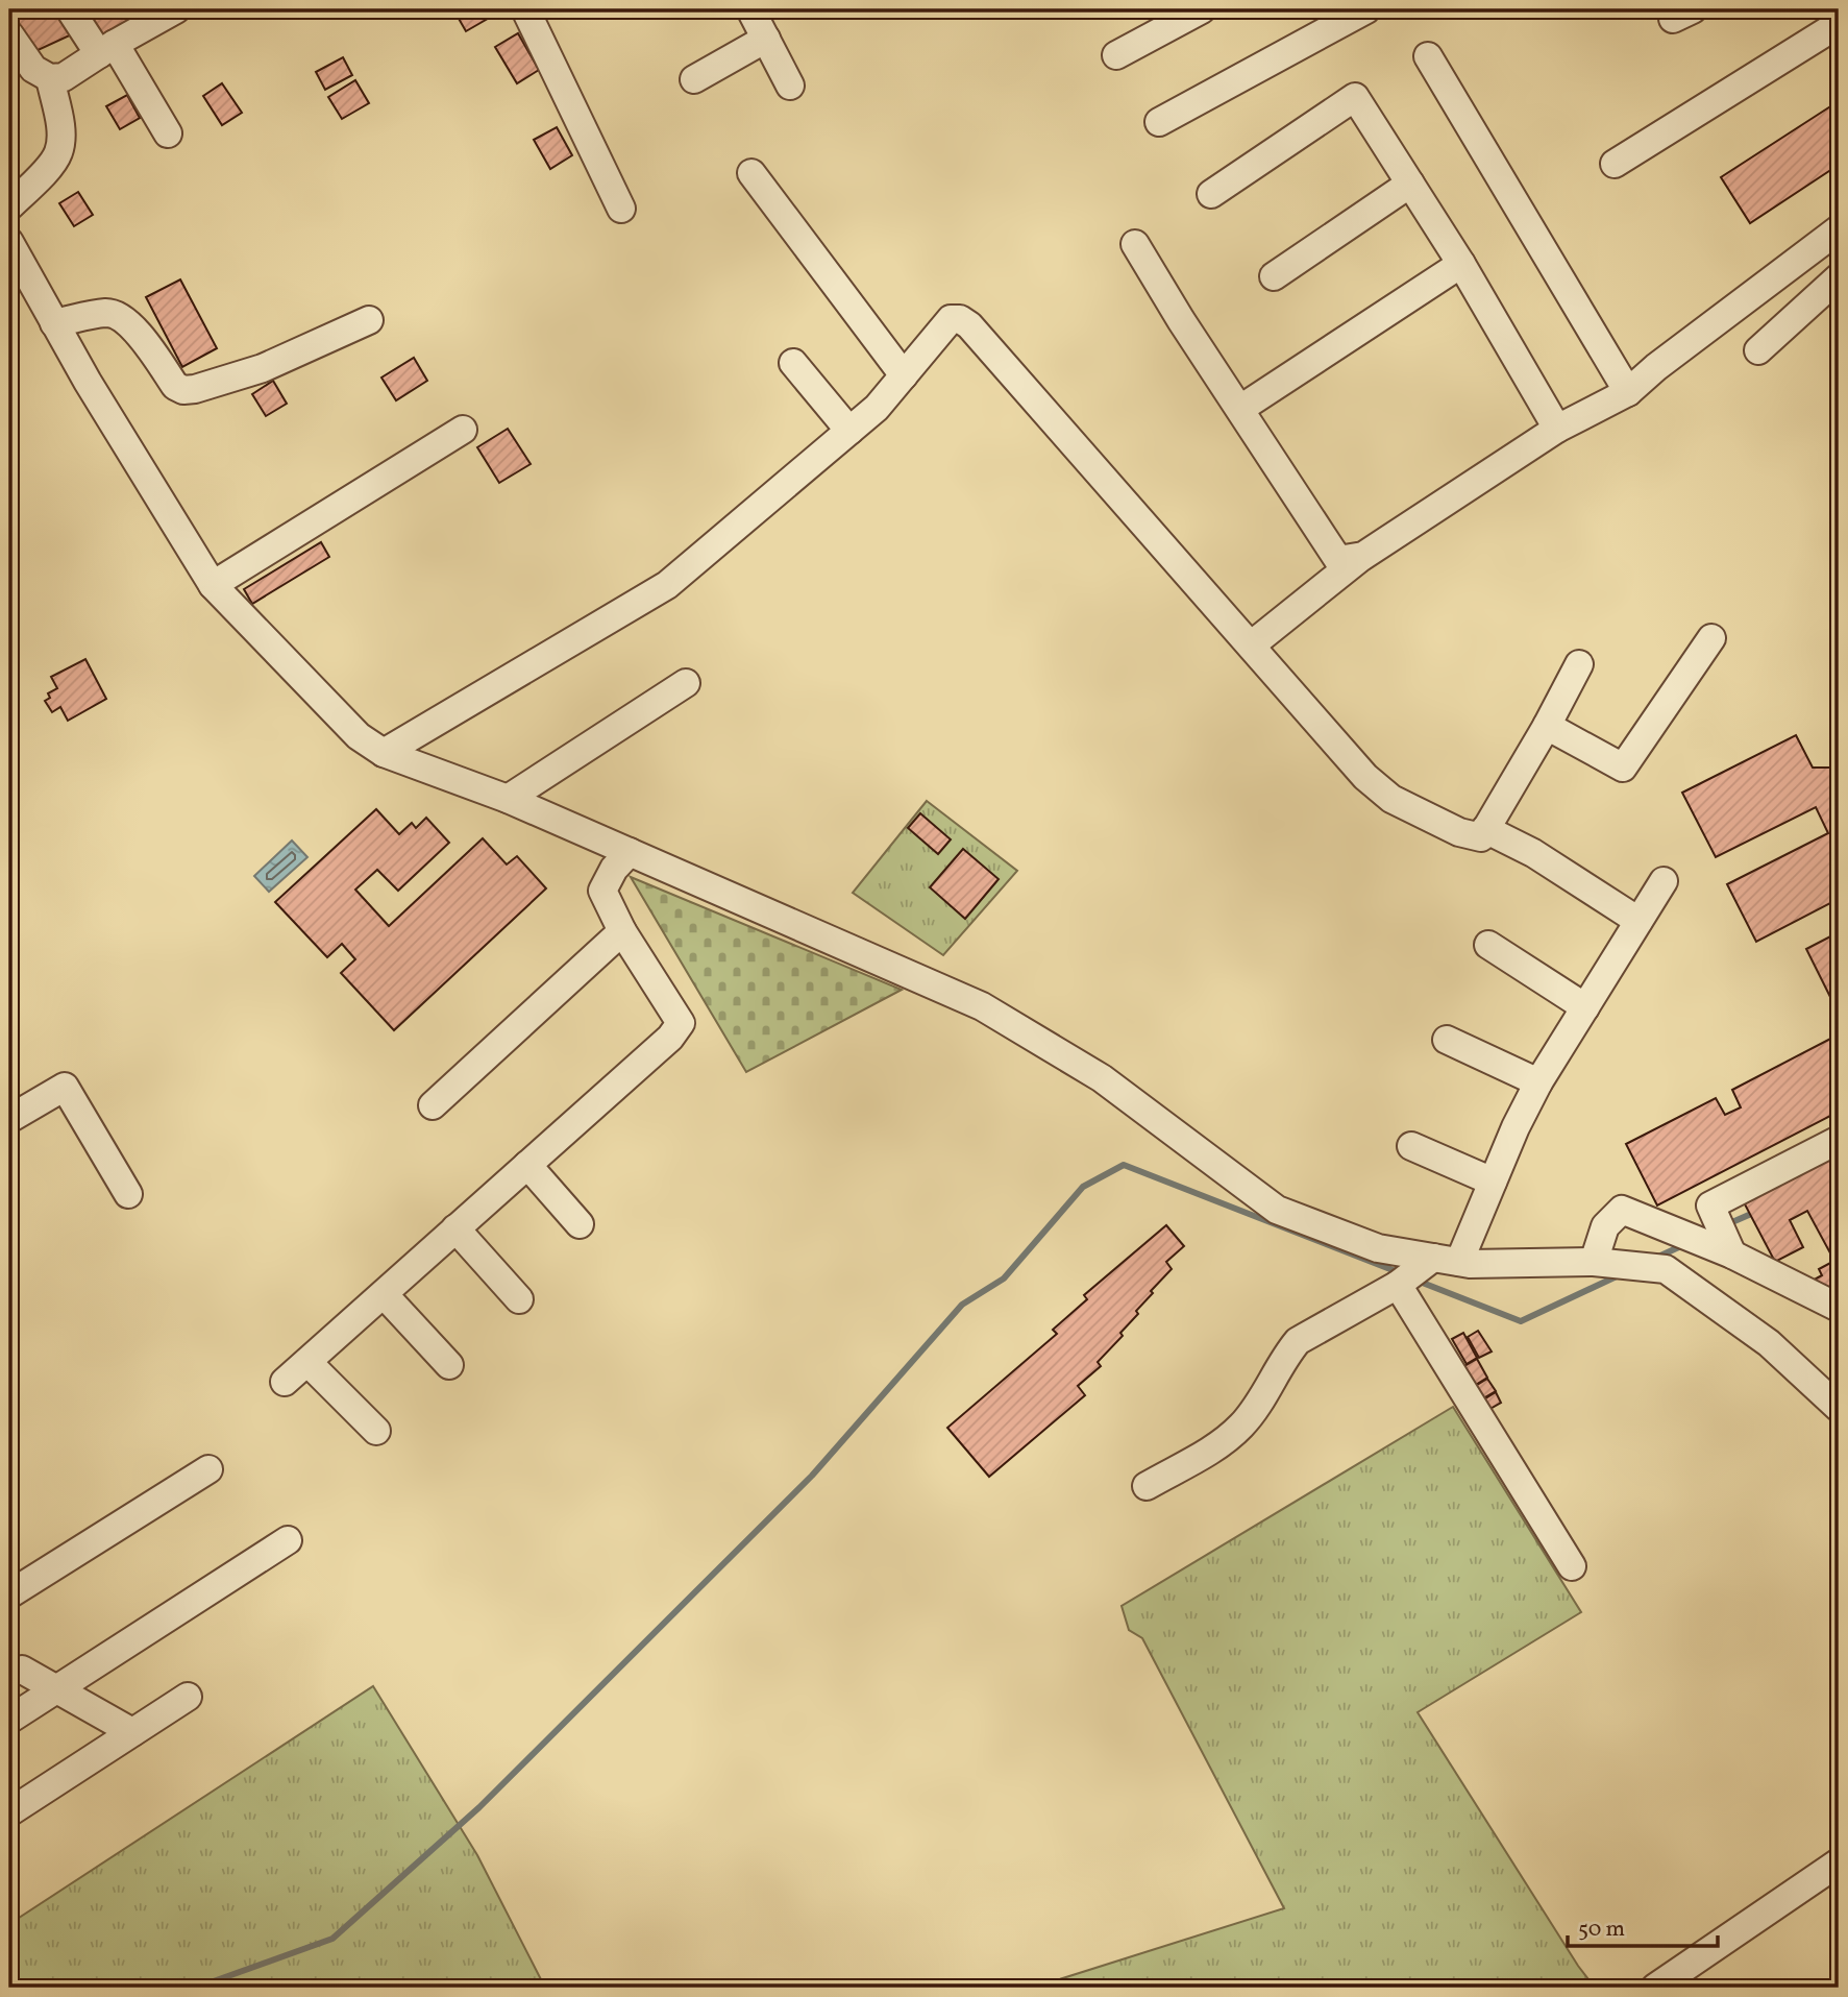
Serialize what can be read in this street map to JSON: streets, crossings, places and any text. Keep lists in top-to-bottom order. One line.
{"scale_bar":"50 m"}
